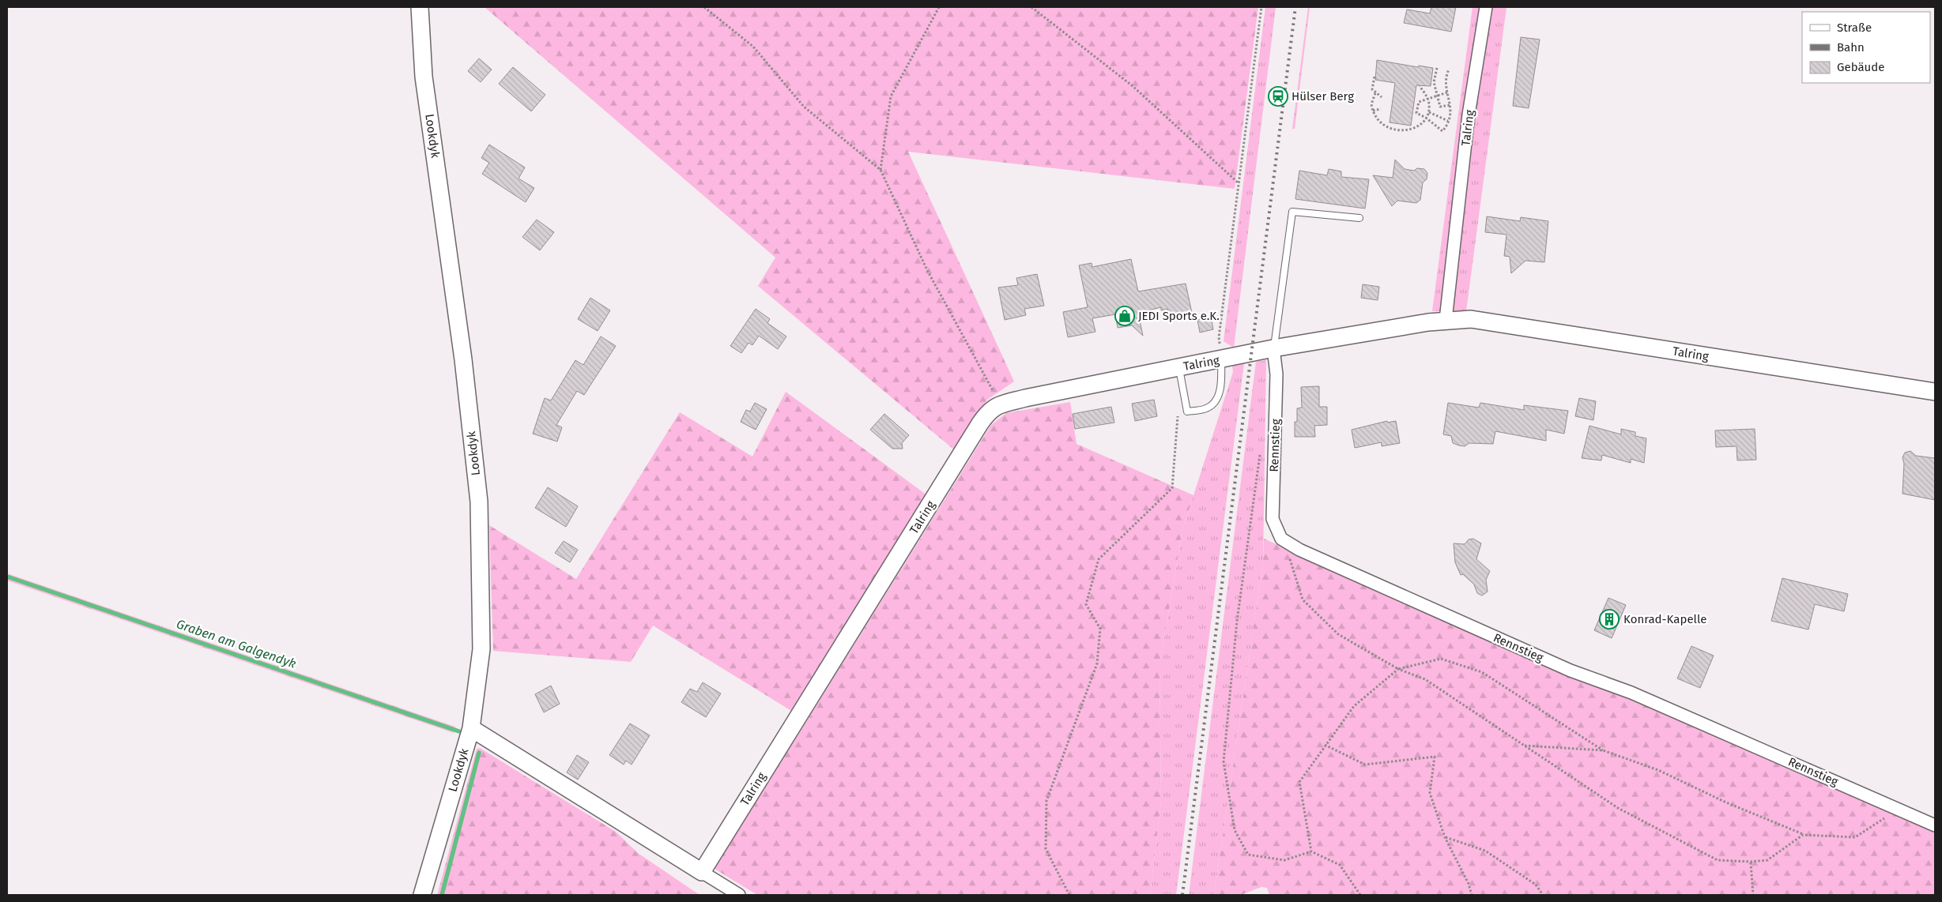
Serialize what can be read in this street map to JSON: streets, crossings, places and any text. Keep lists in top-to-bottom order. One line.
{"streets":{"street":["Talring","Lookdyk","Rennstieg"]},"crossings":[["Talring","Rennstieg"]],"water":["Graben am Galgendyk"],"places":{"station":["Hülser Berg"],"shop":["JEDI Sports e.K."],"building":["Konrad-Kapelle"]},"legend":["Straße","Bahn","Gebäude"]}
